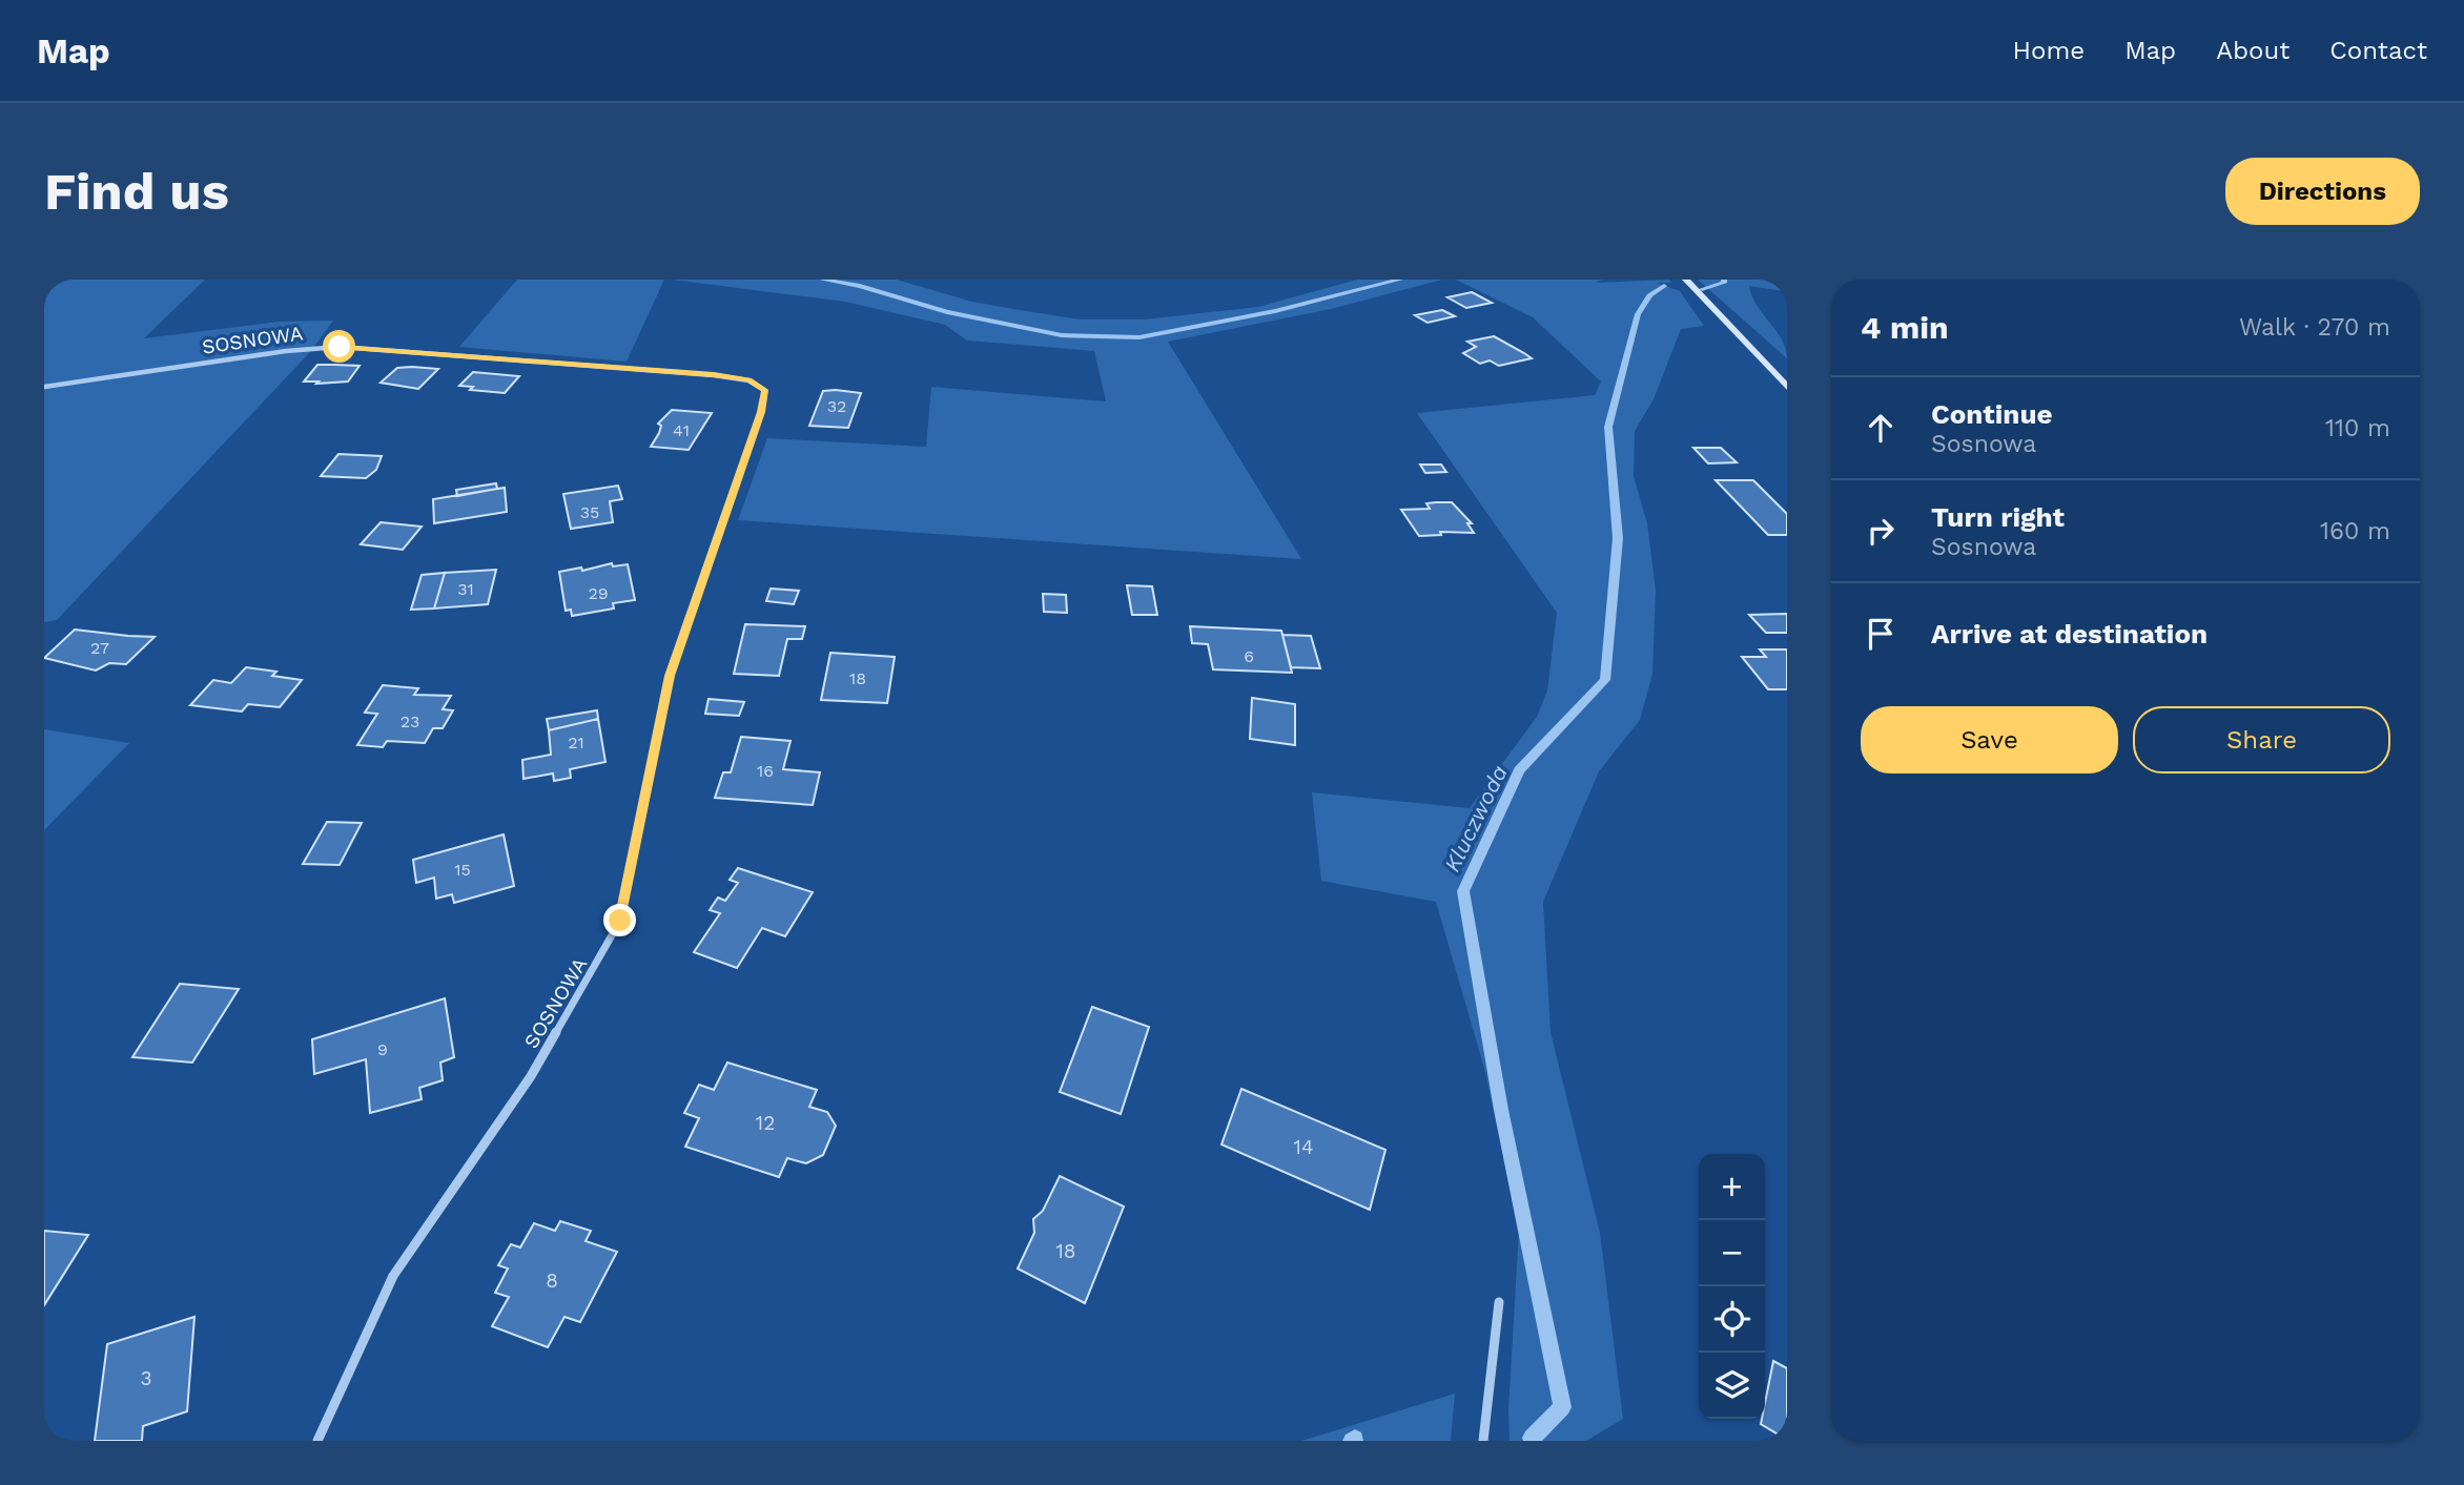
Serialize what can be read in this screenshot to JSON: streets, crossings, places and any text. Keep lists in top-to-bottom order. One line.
{"streets":{"street":["SOSNOWA"]},"water":["Kluczwoda"],"house_numbers":["32","41","35","31","29","27","6","18","23","21","16","15","9","12","14","18","8","3"],"page":{"header":"Map","nav":["Home","Map","About","Contact"],"buttons":["Directions",["Save","Share"]],"title":"Find us","heading":["4 min","Walk · 270 m"],"list":[["Continue","Sosnowa","110 m"],["Turn right","Sosnowa","160 m"],"Arrive at destination"],"map_buttons":["+","−"]}}
